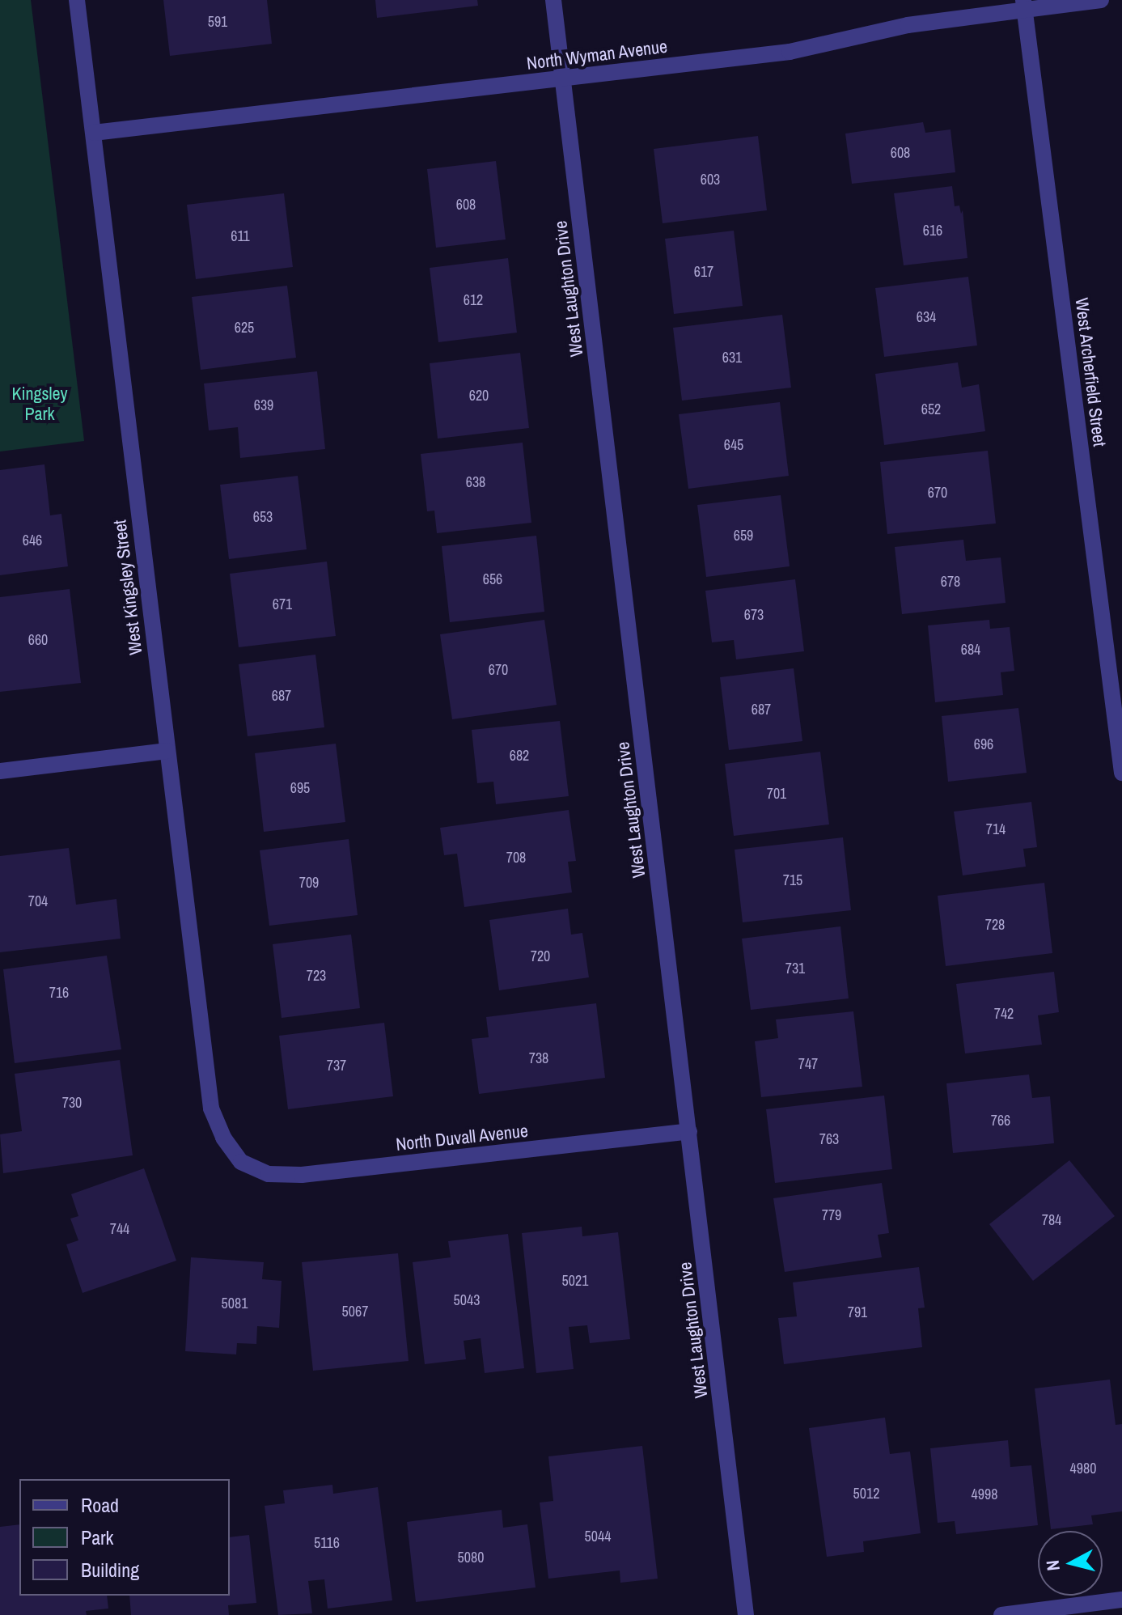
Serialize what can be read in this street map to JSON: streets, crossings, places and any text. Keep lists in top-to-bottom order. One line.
{"streets":{"street":["North Wyman Avenue","West Laughton Drive","West Archerfield Street","West Kingsley Street","North Duvall Avenue"]},"crossings":[["North Wyman Avenue","West Laughton Drive"],["North Wyman Avenue","West Archerfield Street"],["North Wyman Avenue","West Kingsley Street"],["West Laughton Drive","North Duvall Avenue"],["West Kingsley Street","North Duvall Avenue"]],"parks":["Kingsley Park"],"house_numbers":["591","608","603","608","616","611","617","612","634","625","631","620","639","652","645","638","670","653","659","646","656","678","671","673","660","684","670","687","687","696","682","695","701","714","708","715","709","704","728","720","731","723","716","742","738","747","737","730","766","763","779","784","744","5021","5043","5081","5067","791","4980","5012","4998","5044","5116","5080"],"legend":["Road","Park","Building"],"north":"left"}
